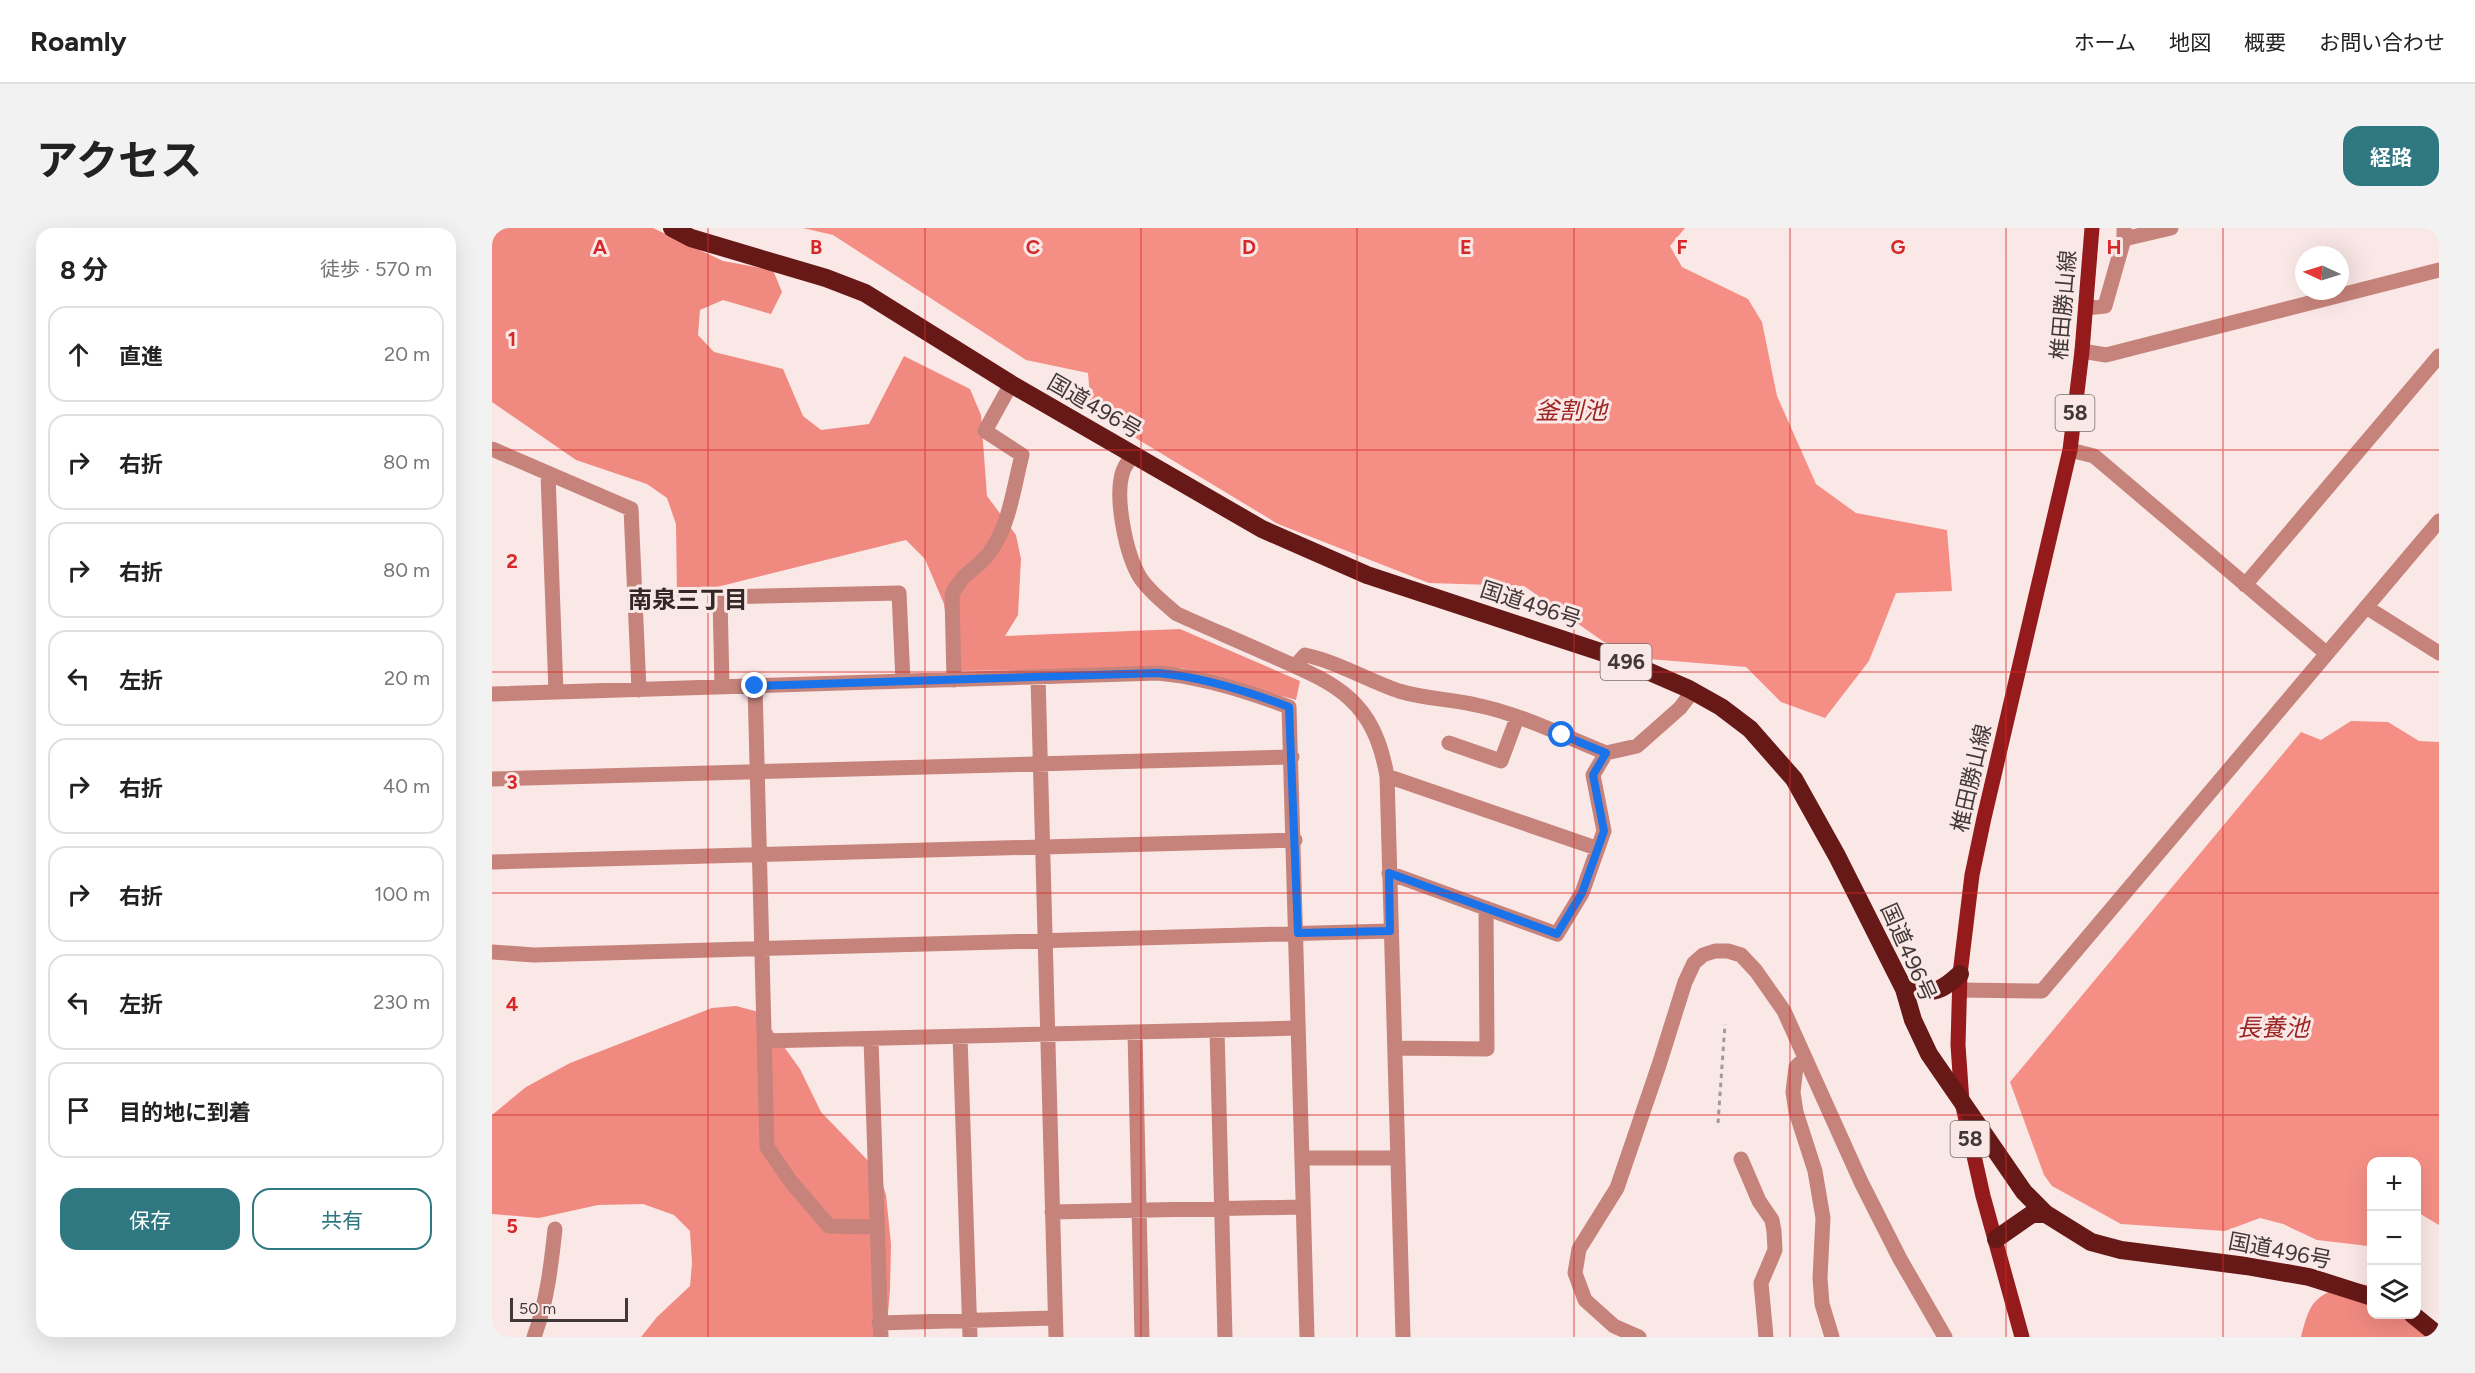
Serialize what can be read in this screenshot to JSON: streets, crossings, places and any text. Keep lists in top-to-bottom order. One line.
{"streets":{"highway":["国道496号","496"],"main road":["椎田勝山線","58"]},"crossings":[["椎田勝山線","国道496号"]],"districts":["南泉三丁目"],"water":["釜割池","長養池"],"scale_bar":"50 m","north":"left","page":{"header":"Roamly","nav":["ホーム","地図","概要","お問い合わせ"],"title":"アクセス","buttons":["経路",["保存","共有"]],"heading":["8 分","徒歩 · 570 m"],"list":[["直進","20 m"],["右折","80 m"],["右折","80 m"],["左折","20 m"],["右折","40 m"],["右折","100 m"],["左折","230 m"],"目的地に到着"],"map_buttons":["+","−"],"scale":"50 m"},"grid":{"columns":["A","B","C","D","E","F","G","H"],"rows":["1","2","3","4","5"]}}
